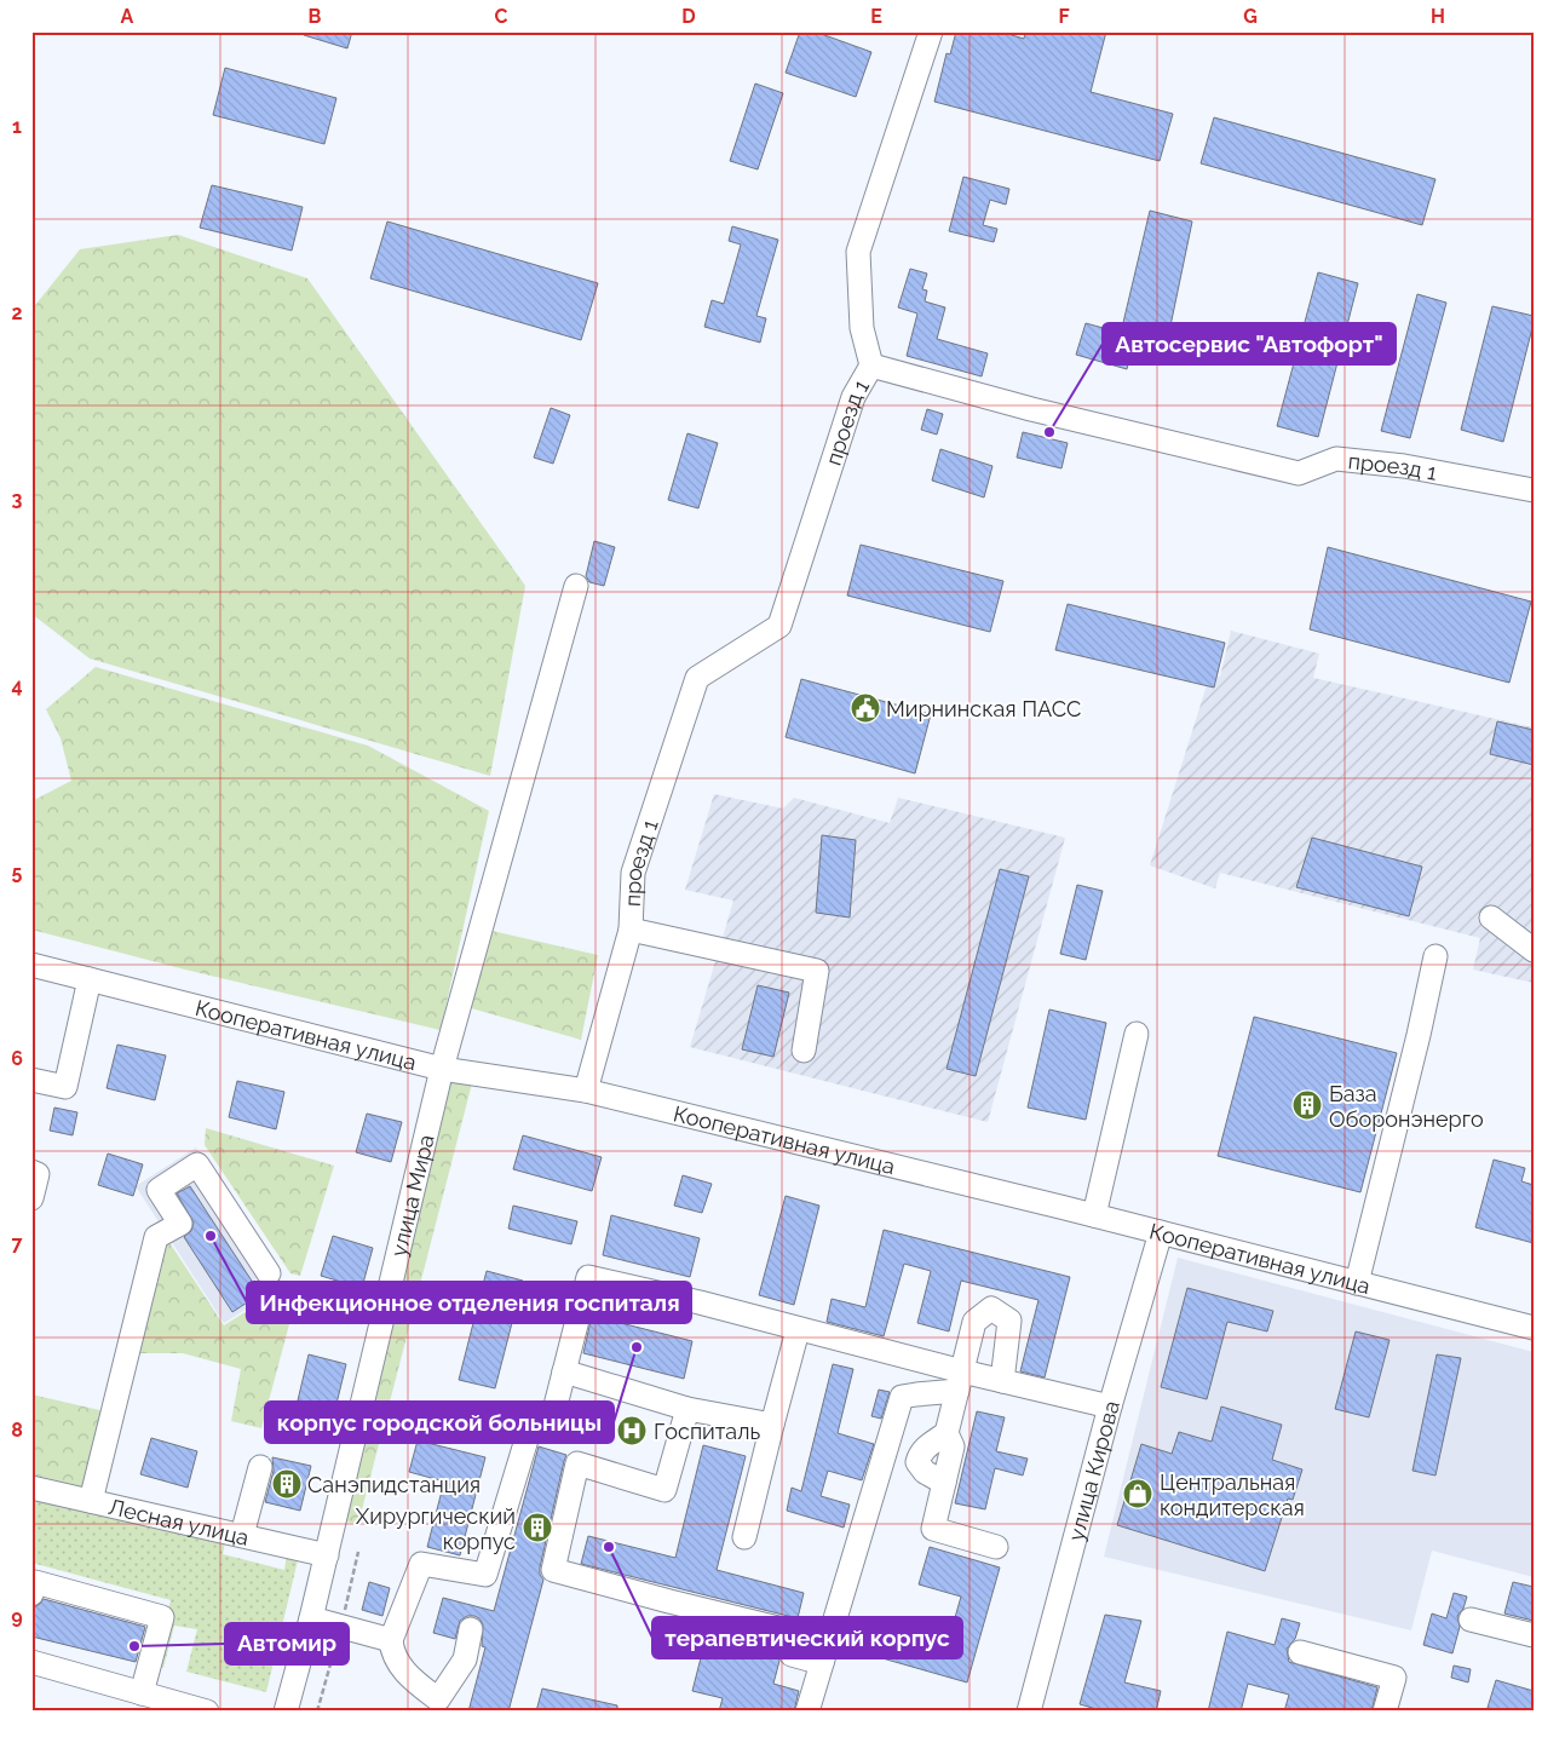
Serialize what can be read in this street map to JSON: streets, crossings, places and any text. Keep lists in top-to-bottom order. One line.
{"streets":{"street":["проезд 1","Кооперативная улица","улица Мира","улица Кирова","Лесная улица"]},"crossings":[["проезд 1","Кооперативная улица"],["Кооперативная улица","улица Мира"],["Кооперативная улица","улица Кирова"],["улица Мира","Лесная улица"]],"places":{"other":["Автосервис \"Автофорт\"","Инфекционное отделения госпиталя","корпус городской больницы","терапевтический корпус","Автомир"],"public building":["Мирнинская ПАСС"],"building":["База Оборонэнерго","Санэпидстанция","Хирургический корпус"],"hospital":["Госпиталь"],"shop":["Центральная кондитерская"]},"grid":{"columns":["A","B","C","D","E","F","G","H"],"rows":["1","2","3","4","5","6","7","8","9"]}}
